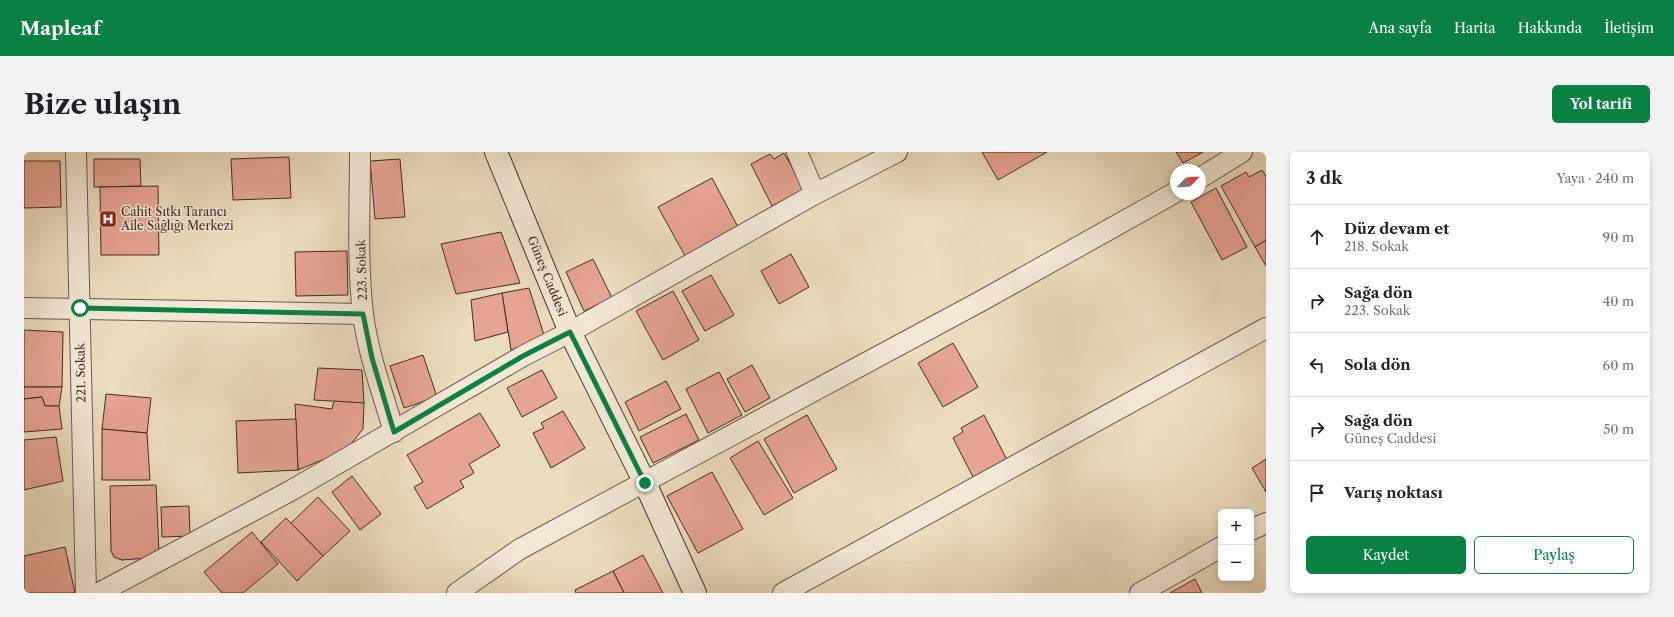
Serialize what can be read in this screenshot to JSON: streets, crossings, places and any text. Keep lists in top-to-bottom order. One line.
{"streets":{"street":["223. Sokak","Güneş Caddesi","221. Sokak"]},"places":{"hospital":["Cahit Sıtkı Tarancı Aile Sağlığı Merkezi"]},"north":"top right","page":{"header":"Mapleaf","nav":["Ana sayfa","Harita","Hakkında","İletişim"],"buttons":["Yol tarifi",["Kaydet","Paylaş"]],"title":"Bize ulaşın","heading":["3 dk","Yaya · 240 m"],"list":[["Düz devam et","218. Sokak","90 m"],["Sağa dön","223. Sokak","40 m"],["Sola dön","60 m"],["Sağa dön","Güneş Caddesi","50 m"],"Varış noktası"],"map_buttons":["+","−"]}}
